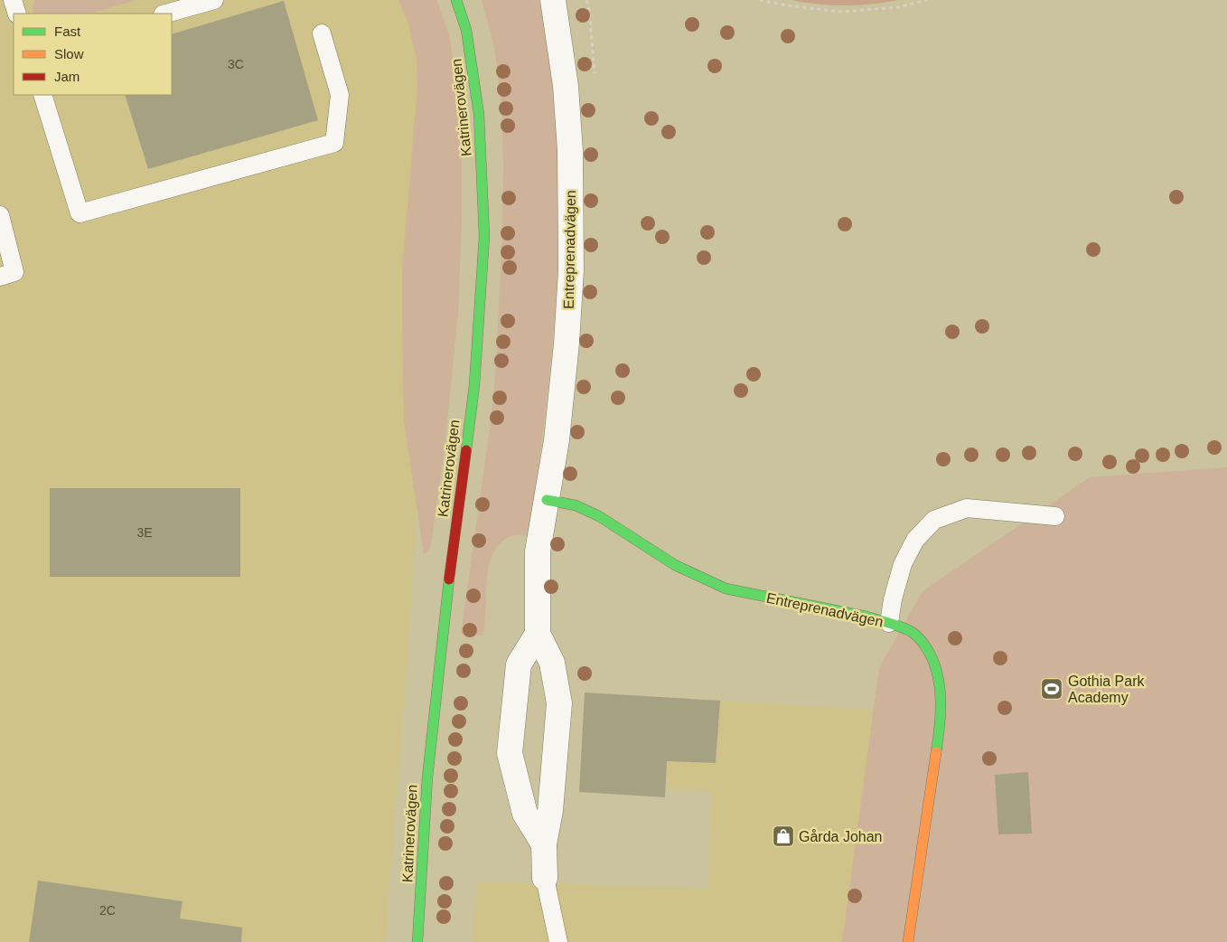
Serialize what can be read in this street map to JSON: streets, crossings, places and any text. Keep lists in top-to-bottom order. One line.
{"streets":{"street":["Katrinerovägen","Entreprenadvägen"]},"places":{"sports":["Gothia Park Academy"],"shop":["Gårda Johan"]},"house_numbers":["3C","3E","2C"],"legend":["Fast","Slow","Jam"]}
